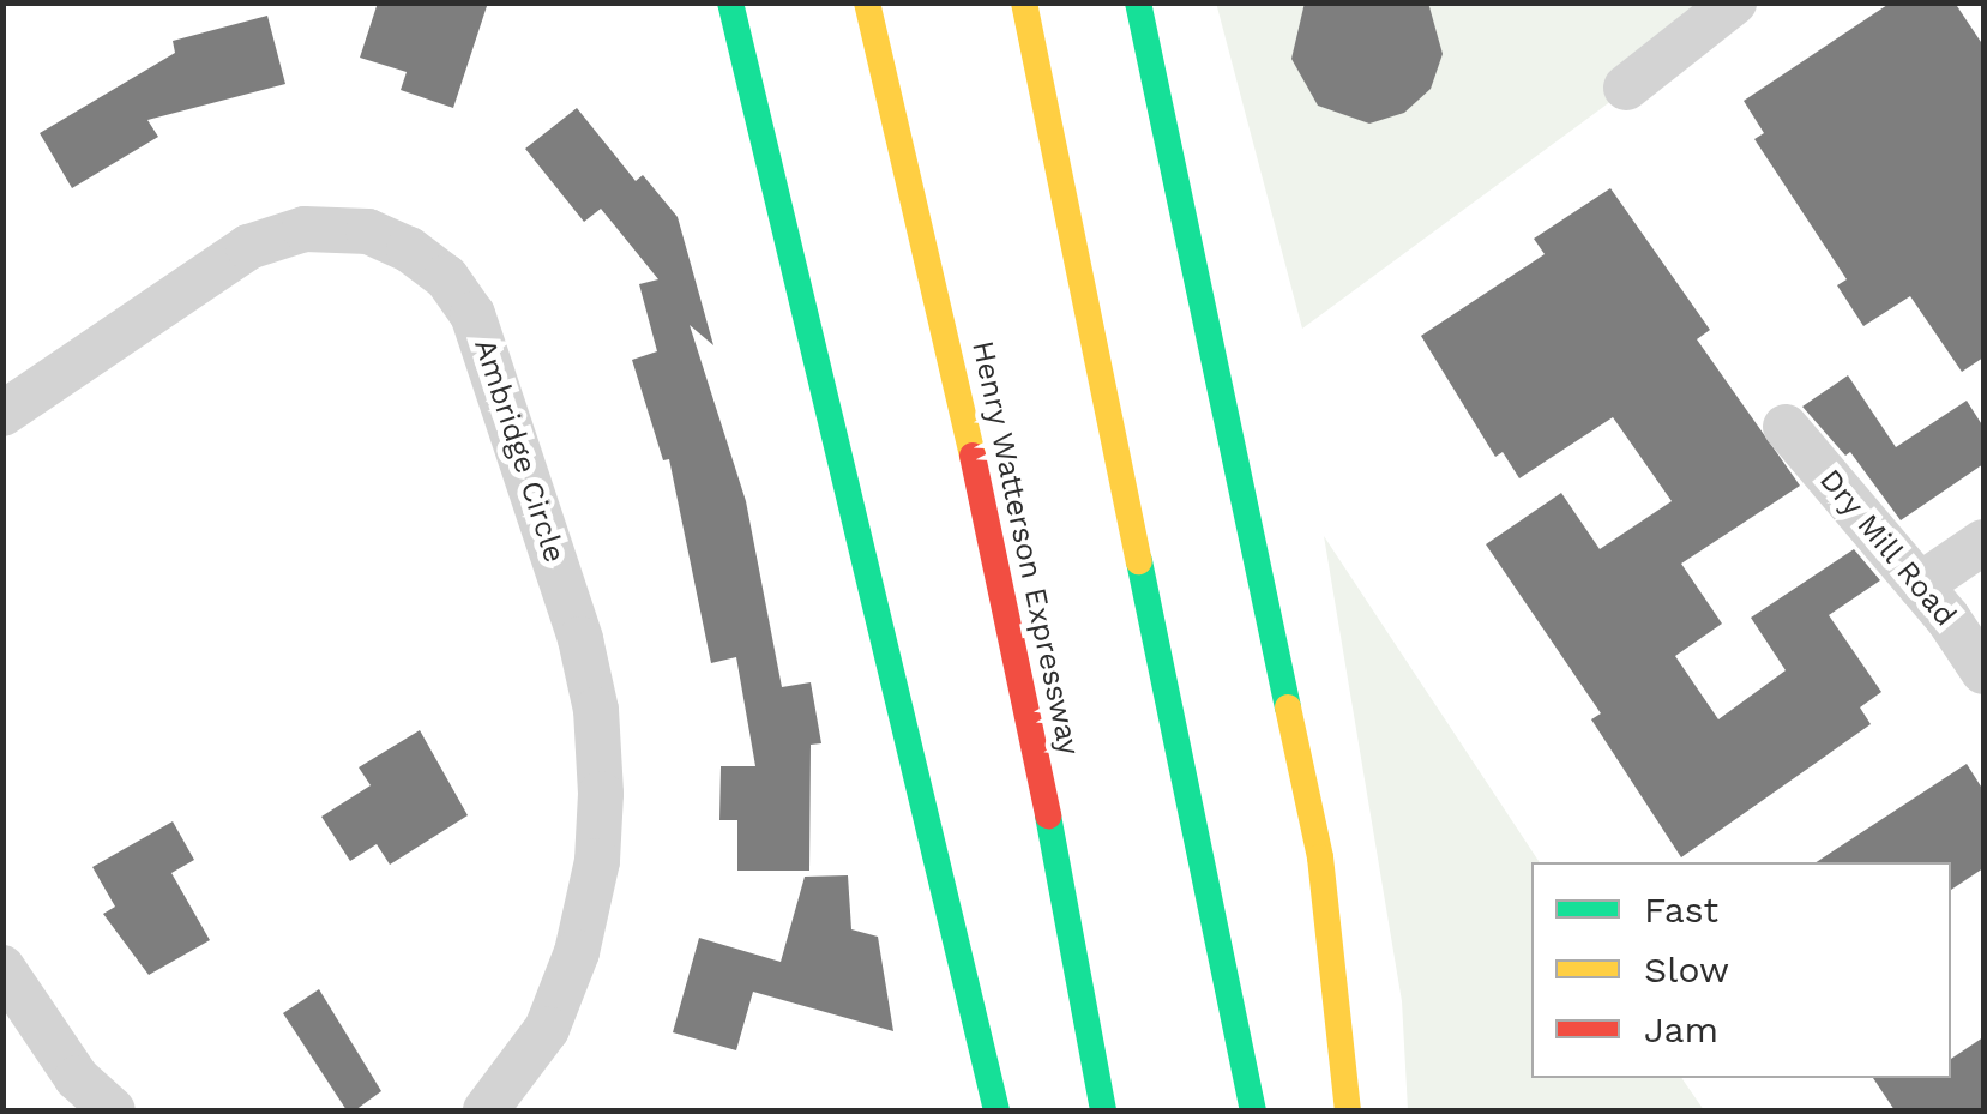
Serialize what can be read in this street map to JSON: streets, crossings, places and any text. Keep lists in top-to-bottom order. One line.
{"streets":{"highway":["Henry Watterson Expressway"],"street":["Ambridge Circle","Dry Mill Road"]},"legend":["Fast","Slow","Jam"]}
